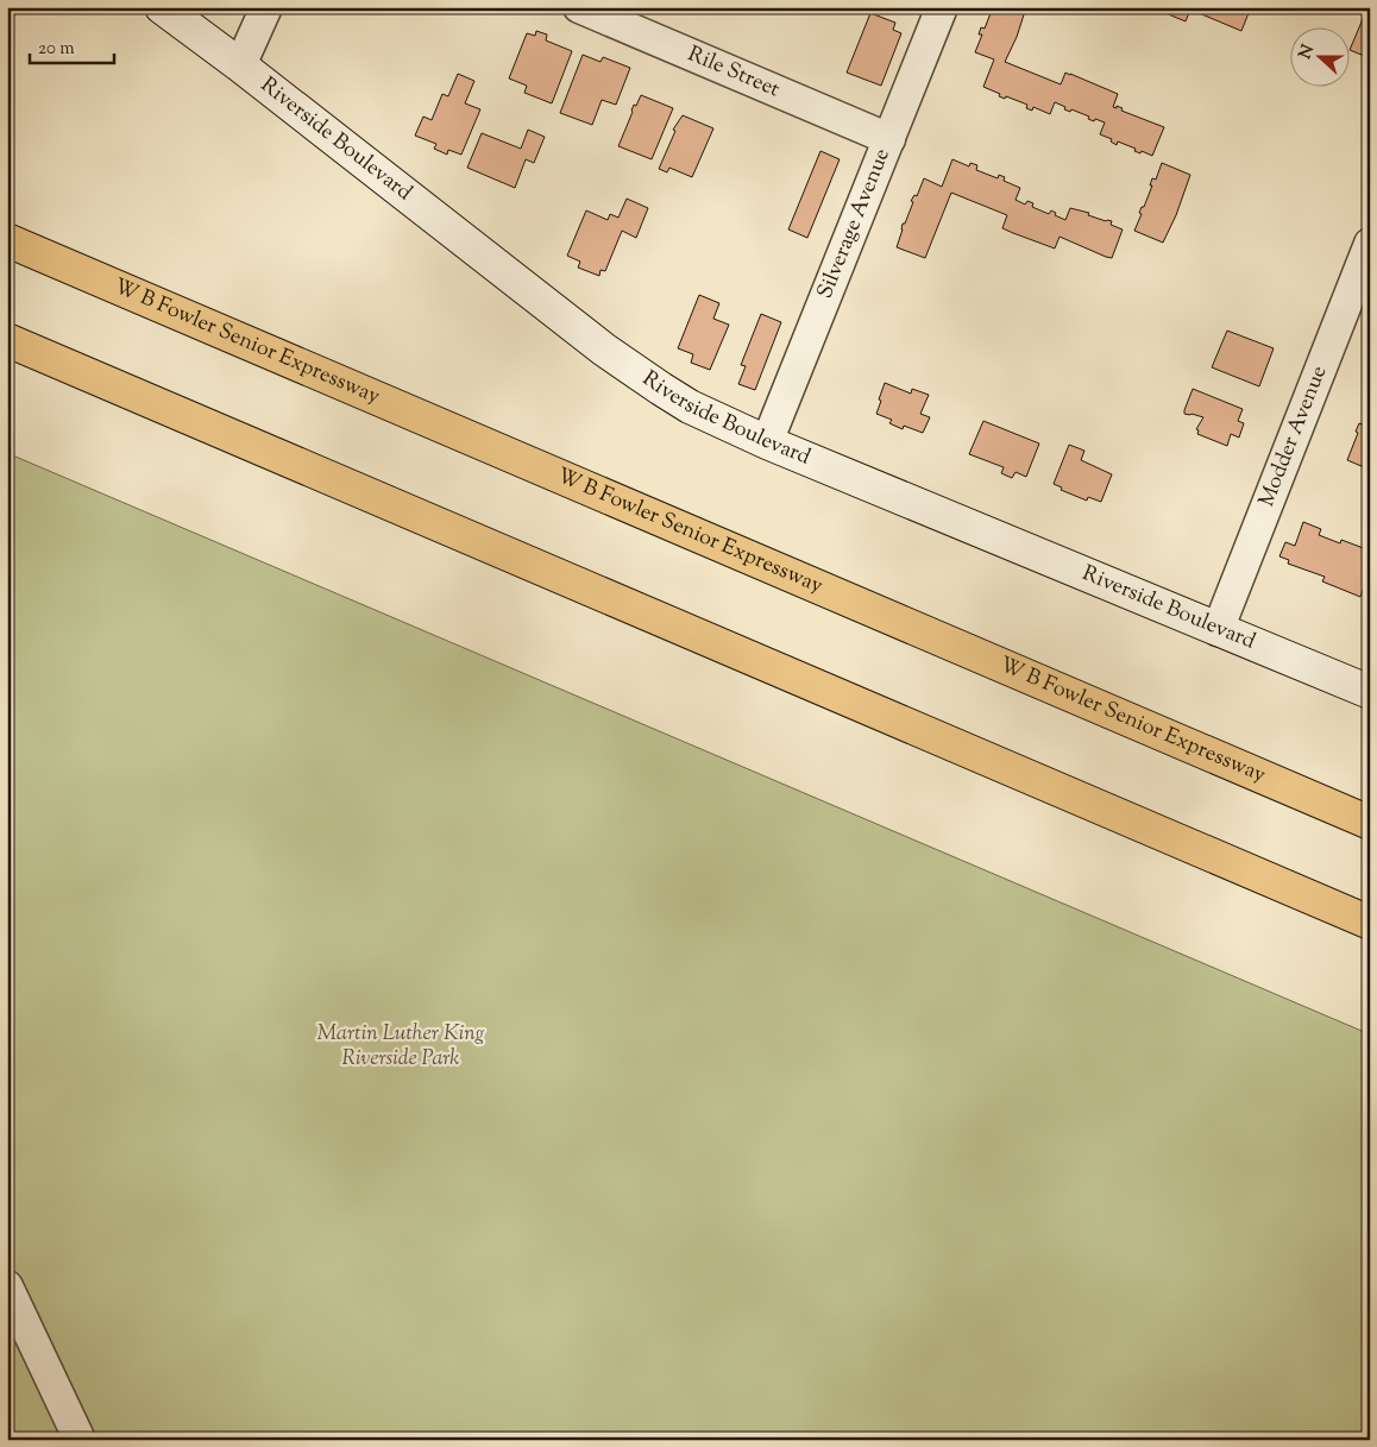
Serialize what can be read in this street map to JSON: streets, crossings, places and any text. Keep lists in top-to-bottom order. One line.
{"streets":{"highway":["W B Fowler Senior Expressway"],"street":["Rile Street","Riverside Boulevard","Silverage Avenue","Modder Avenue"]},"crossings":[["Rile Street","Silverage Avenue"],["Riverside Boulevard","Silverage Avenue"],["Riverside Boulevard","Modder Avenue"]],"parks":["Martin Luther King Riverside Park"],"scale_bar":"20 m","north":"left"}
